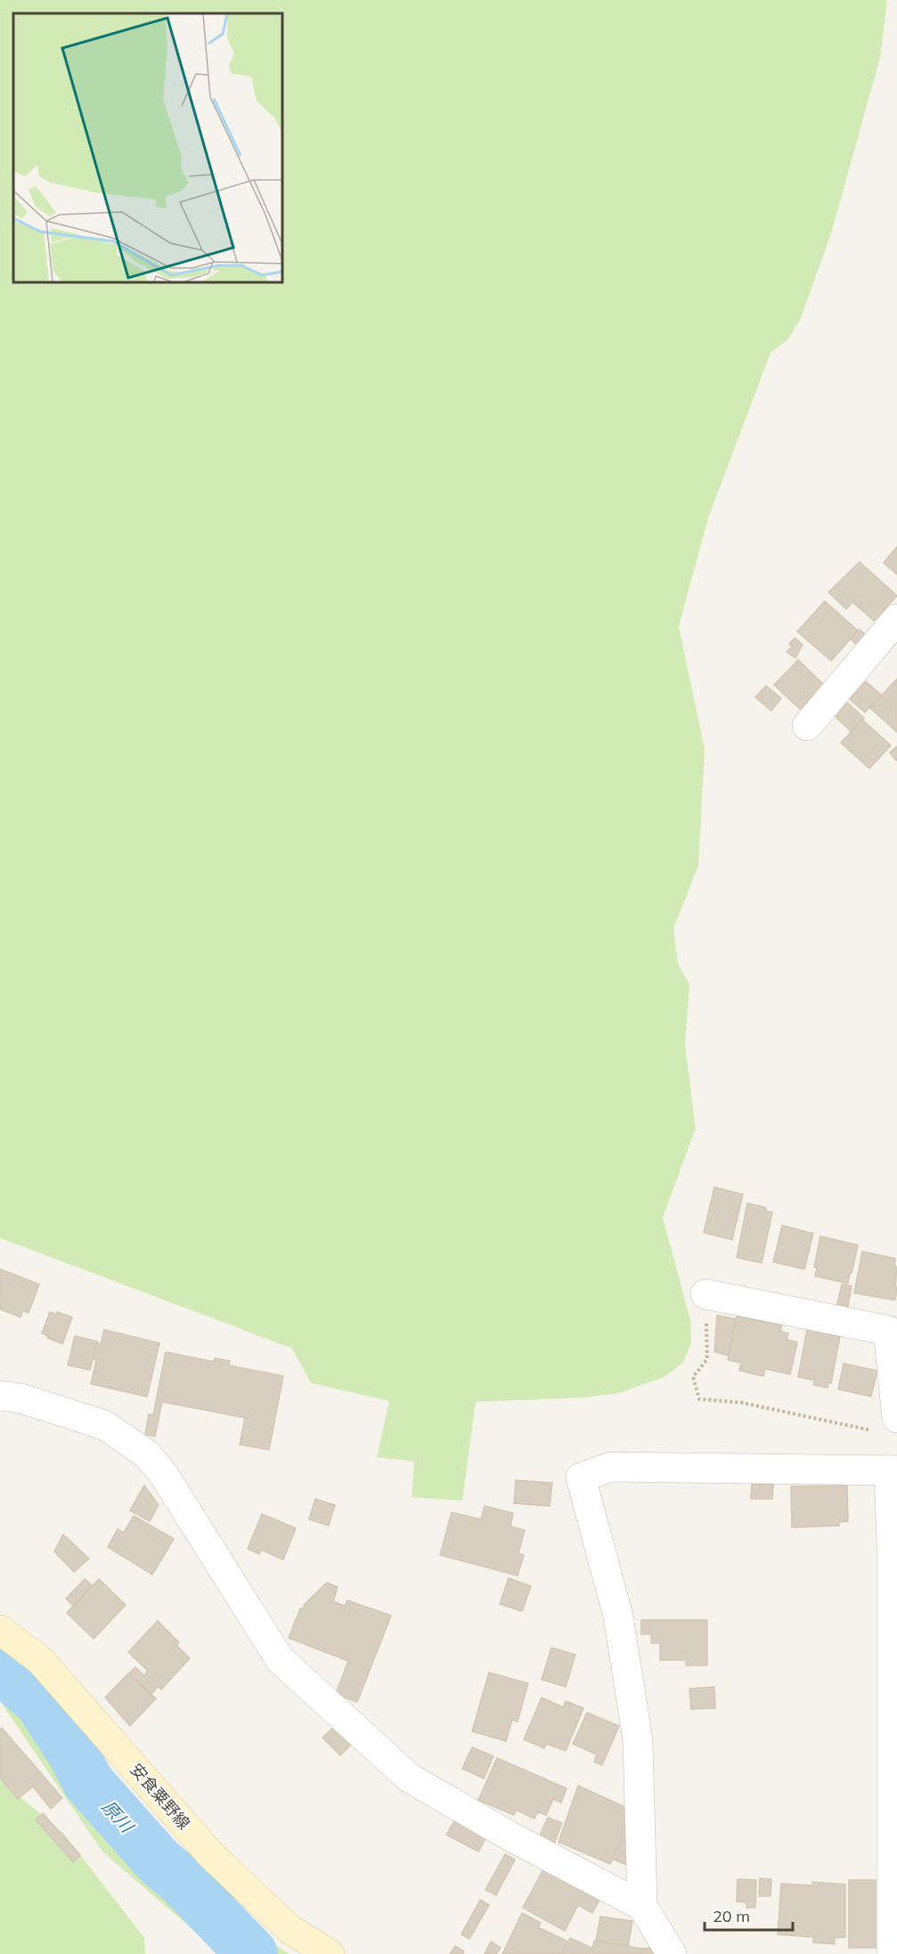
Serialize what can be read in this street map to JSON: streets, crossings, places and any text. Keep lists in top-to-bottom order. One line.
{"streets":{"main road":["安食粟野線"]},"water":["原川"],"scale_bar":"20 m"}
